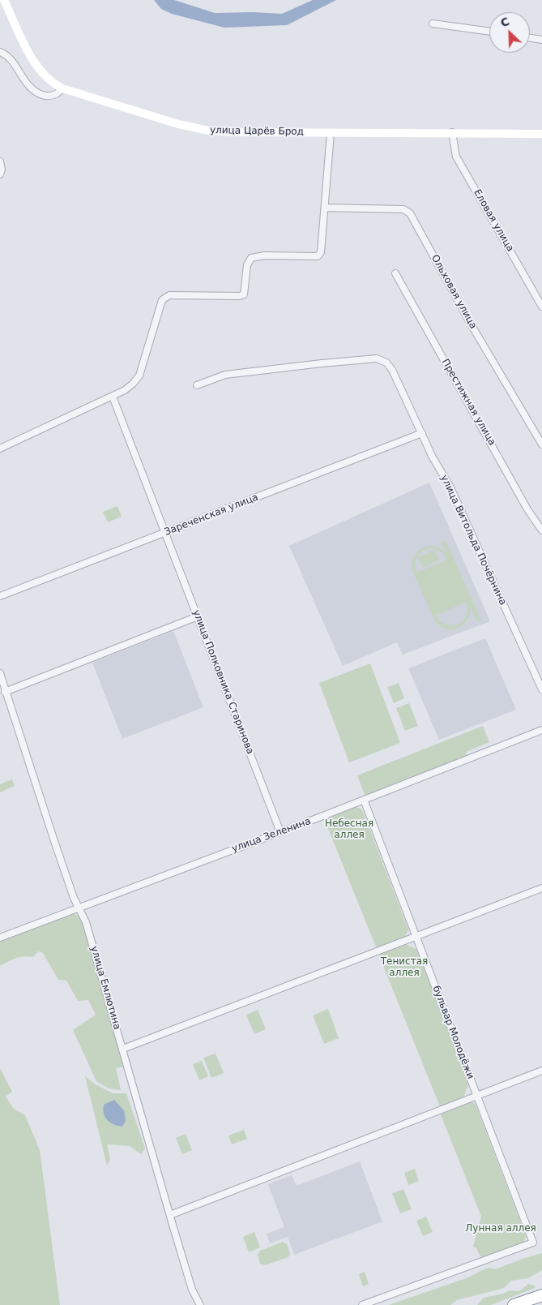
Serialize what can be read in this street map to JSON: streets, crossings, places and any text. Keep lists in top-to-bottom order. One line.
{"streets":{"street":["улица Царёв Брод","Еловая улица","Ольховая улица","Престижная улица","Зареченская улица","улица Витольда Почёрнина","улица Полковника Старинова","улица Зеленина","улица Емлютина","бульвар Молодёжи"]},"crossings":[["улица Царёв Брод","Еловая улица"],["Зареченская улица","улица Витольда Почёрнина"],["Зареченская улица","улица Полковника Старинова"],["улица Полковника Старинова","улица Зеленина"],["улица Зеленина","улица Емлютина"],["улица Зеленина","бульвар Молодёжи"]],"parks":["Небесная аллея","Тенистая аллея","Лунная аллея"],"north":"top left"}
